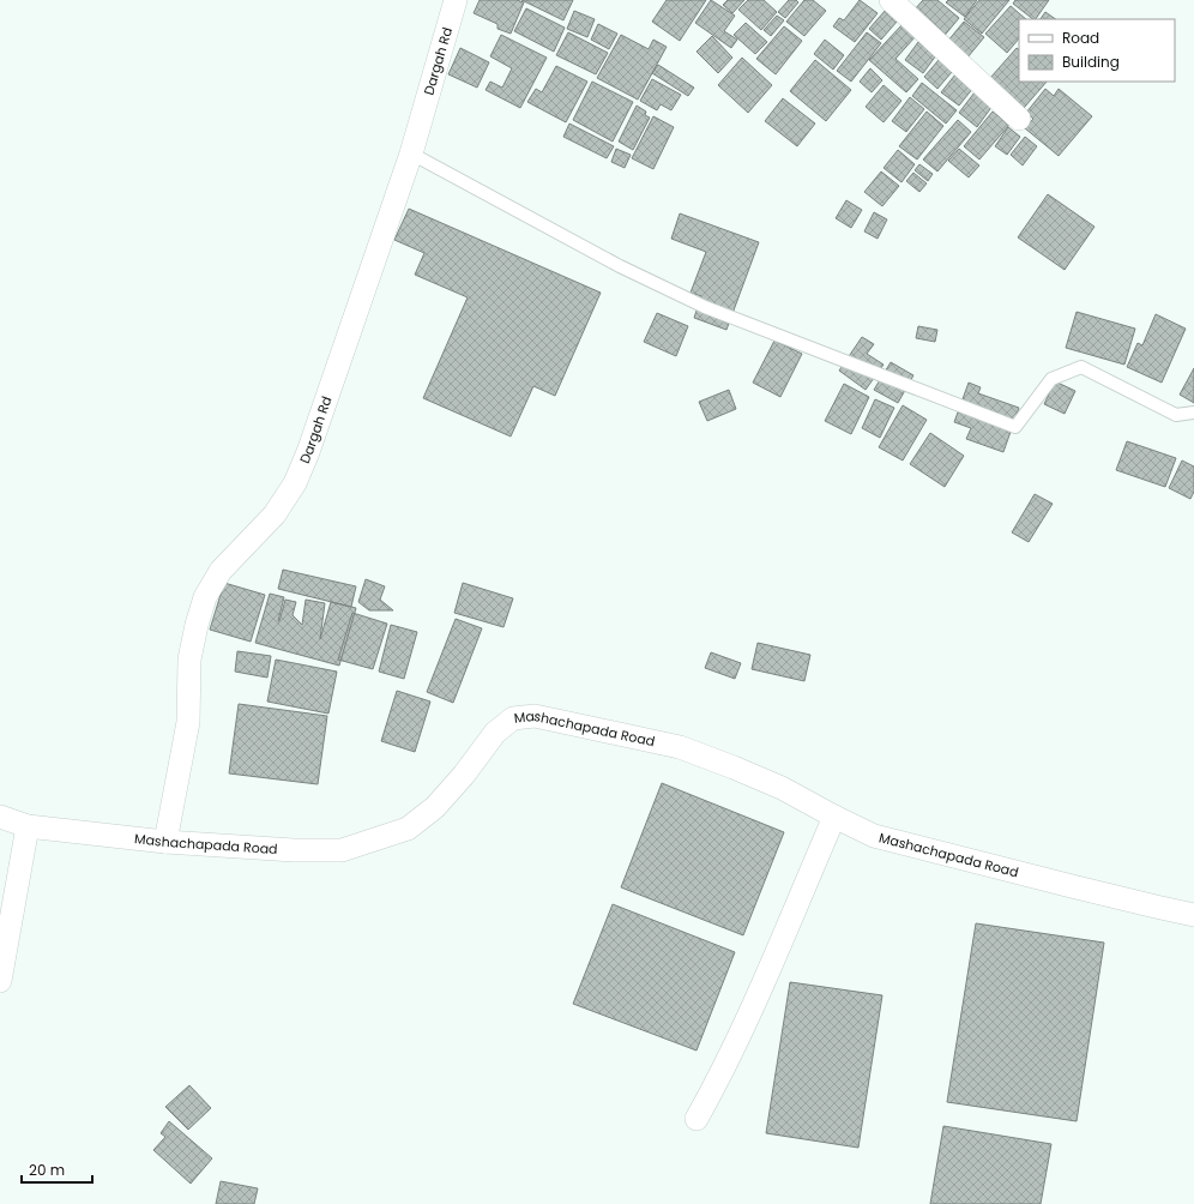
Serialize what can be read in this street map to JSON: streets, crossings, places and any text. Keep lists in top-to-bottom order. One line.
{"streets":{"street":["Dargah Rd","Mashachapada Road"]},"crossings":[["Dargah Rd","Mashachapada Road"]],"legend":["Road","Building"],"scale_bar":"20 m"}
